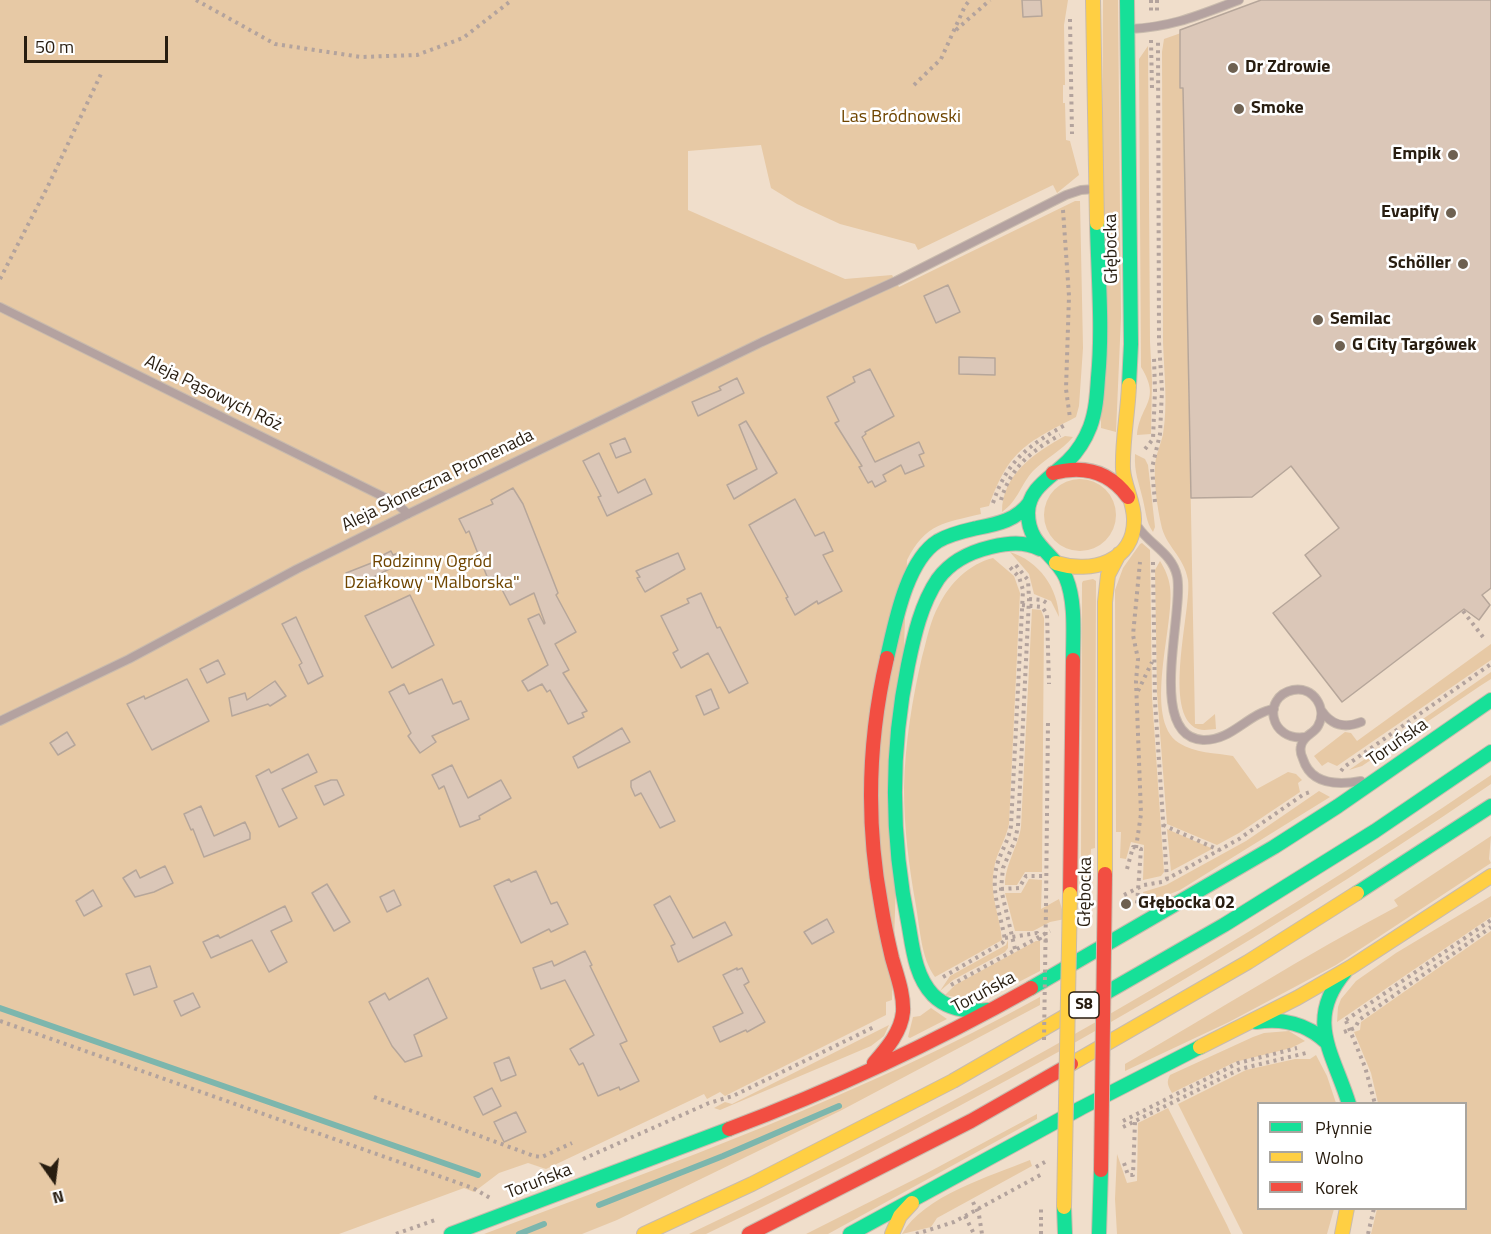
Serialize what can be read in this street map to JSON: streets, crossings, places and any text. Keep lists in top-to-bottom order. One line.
{"streets":{"main road":["Głębocka","Toruńska","S8"],"lane":["Aleja Pąsowych Róż","Aleja Słoneczna Promenada"]},"crossings":[["Głębocka","Aleja Słoneczna Promenada"],["Aleja Pąsowych Róż","Aleja Słoneczna Promenada"]],"parks":["Las Bródnowski","Rodzinny Ogród Działkowy \"Malborska\""],"places":["Dr Zdrowie","Smoke","Empik","Evapify","Schöller","Semilac","G City Targówek","Głębocka 02"],"legend":["Płynnie","Wolno","Korek"],"scale_bar":"50 m","north":"bottom"}
